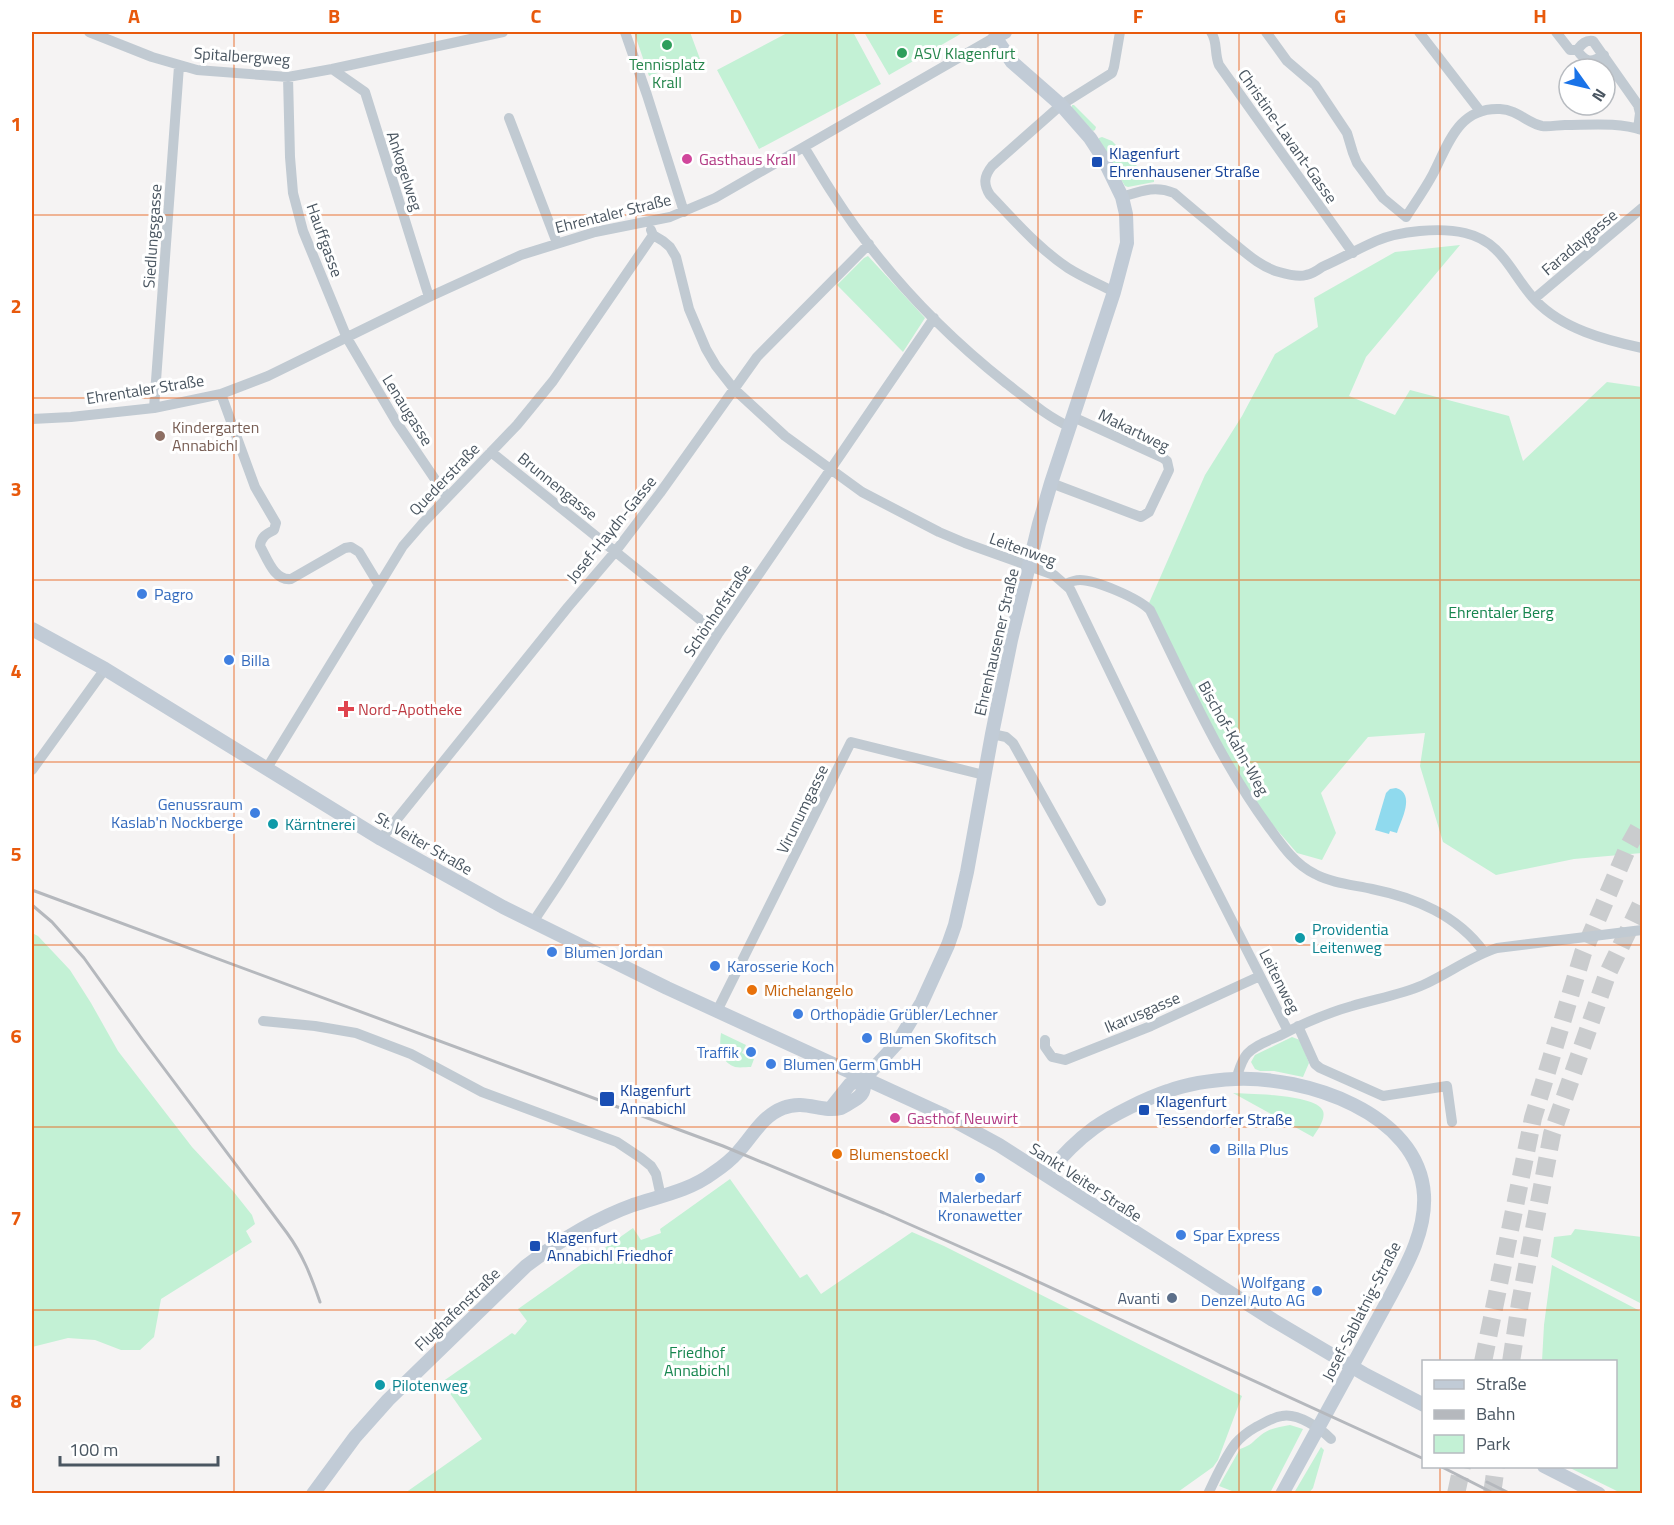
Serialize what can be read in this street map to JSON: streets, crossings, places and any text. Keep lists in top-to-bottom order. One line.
{"streets":{"main road":["Ehrentaler Straße","Ehrenhausener Straße","St. Veiter Straße","Sankt Veiter Straße","Flughafenstraße","Josef-Sablatnig-Straße"],"street":["Spitalbergweg","Christine-Lavant-Gasse","Ankogelweg","Siedlungsgasse","Hauffgasse","Faradaygasse","Lenaugasse","Makartweg","Quederstraße","Brunnengasse","Josef-Haydn-Gasse","Leitenweg","Schönhofstraße","Bischof-Kahn-Weg","Virunumgasse","Ikarusgasse"]},"crossings":[["Spitalbergweg","Ankogelweg"],["Spitalbergweg","Siedlungsgasse"],["Spitalbergweg","Hauffgasse"],["Ankogelweg","Ehrentaler Straße"],["Ehrentaler Straße","Siedlungsgasse"],["Ehrentaler Straße","Hauffgasse"],["Ehrentaler Straße","Lenaugasse"],["Ehrentaler Straße","Ehrenhausener Straße"],["Hauffgasse","Lenaugasse"],["Lenaugasse","Quederstraße"],["Makartweg","Ehrenhausener Straße"],["Quederstraße","Brunnengasse"],["Quederstraße","Leitenweg"],["Quederstraße","St. Veiter Straße"],["Brunnengasse","Josef-Haydn-Gasse"],["Brunnengasse","Schönhofstraße"],["Josef-Haydn-Gasse","Leitenweg"],["Josef-Haydn-Gasse","St. Veiter Straße"],["Leitenweg","Schönhofstraße"],["Leitenweg","Ehrenhausener Straße"],["Leitenweg","Bischof-Kahn-Weg"],["Leitenweg","Ikarusgasse"],["Schönhofstraße","St. Veiter Straße"],["Ehrenhausener Straße","Virunumgasse"],["Ehrenhausener Straße","Sankt Veiter Straße"],["Ehrenhausener Straße","Flughafenstraße"],["Virunumgasse","St. Veiter Straße"],["Virunumgasse","Sankt Veiter Straße"],["St. Veiter Straße","Sankt Veiter Straße"],["Sankt Veiter Straße","Flughafenstraße"],["Sankt Veiter Straße","Josef-Sablatnig-Straße"]],"parks":["Ehrentaler Berg","Friedhof Annabichl"],"places":{"other":["Tennisplatz Krall","ASV Klagenfurt","Gasthaus Krall","Kindergarten Annabichl","Pagro","Billa","Genussraum Kaslab'n Nockberge","Kärntnerei","Providentia Leitenweg","Blumen Jordan","Karosserie Koch","Michelangelo","Orthopädie Grübler/Lechner","Blumen Skofitsch","Traffik","Blumen Germ GmbH","Gasthof Neuwirt","Billa Plus","Blumenstoeckl","Malerbedarf Kronawetter","Spar Express","Wolfgang Denzel Auto AG","Avanti","Pilotenweg"],"transit":["Klagenfurt Ehrenhausener Straße","Klagenfurt Annabichl","Klagenfurt Tessendorfer Straße","Klagenfurt Annabichl Friedhof"],"health":["Nord-Apotheke"]},"legend":["Straße","Bahn","Park"],"scale_bar":"100 m","north":"bottom right","grid":{"columns":["A","B","C","D","E","F","G","H"],"rows":["1","2","3","4","5","6","7","8"]}}
